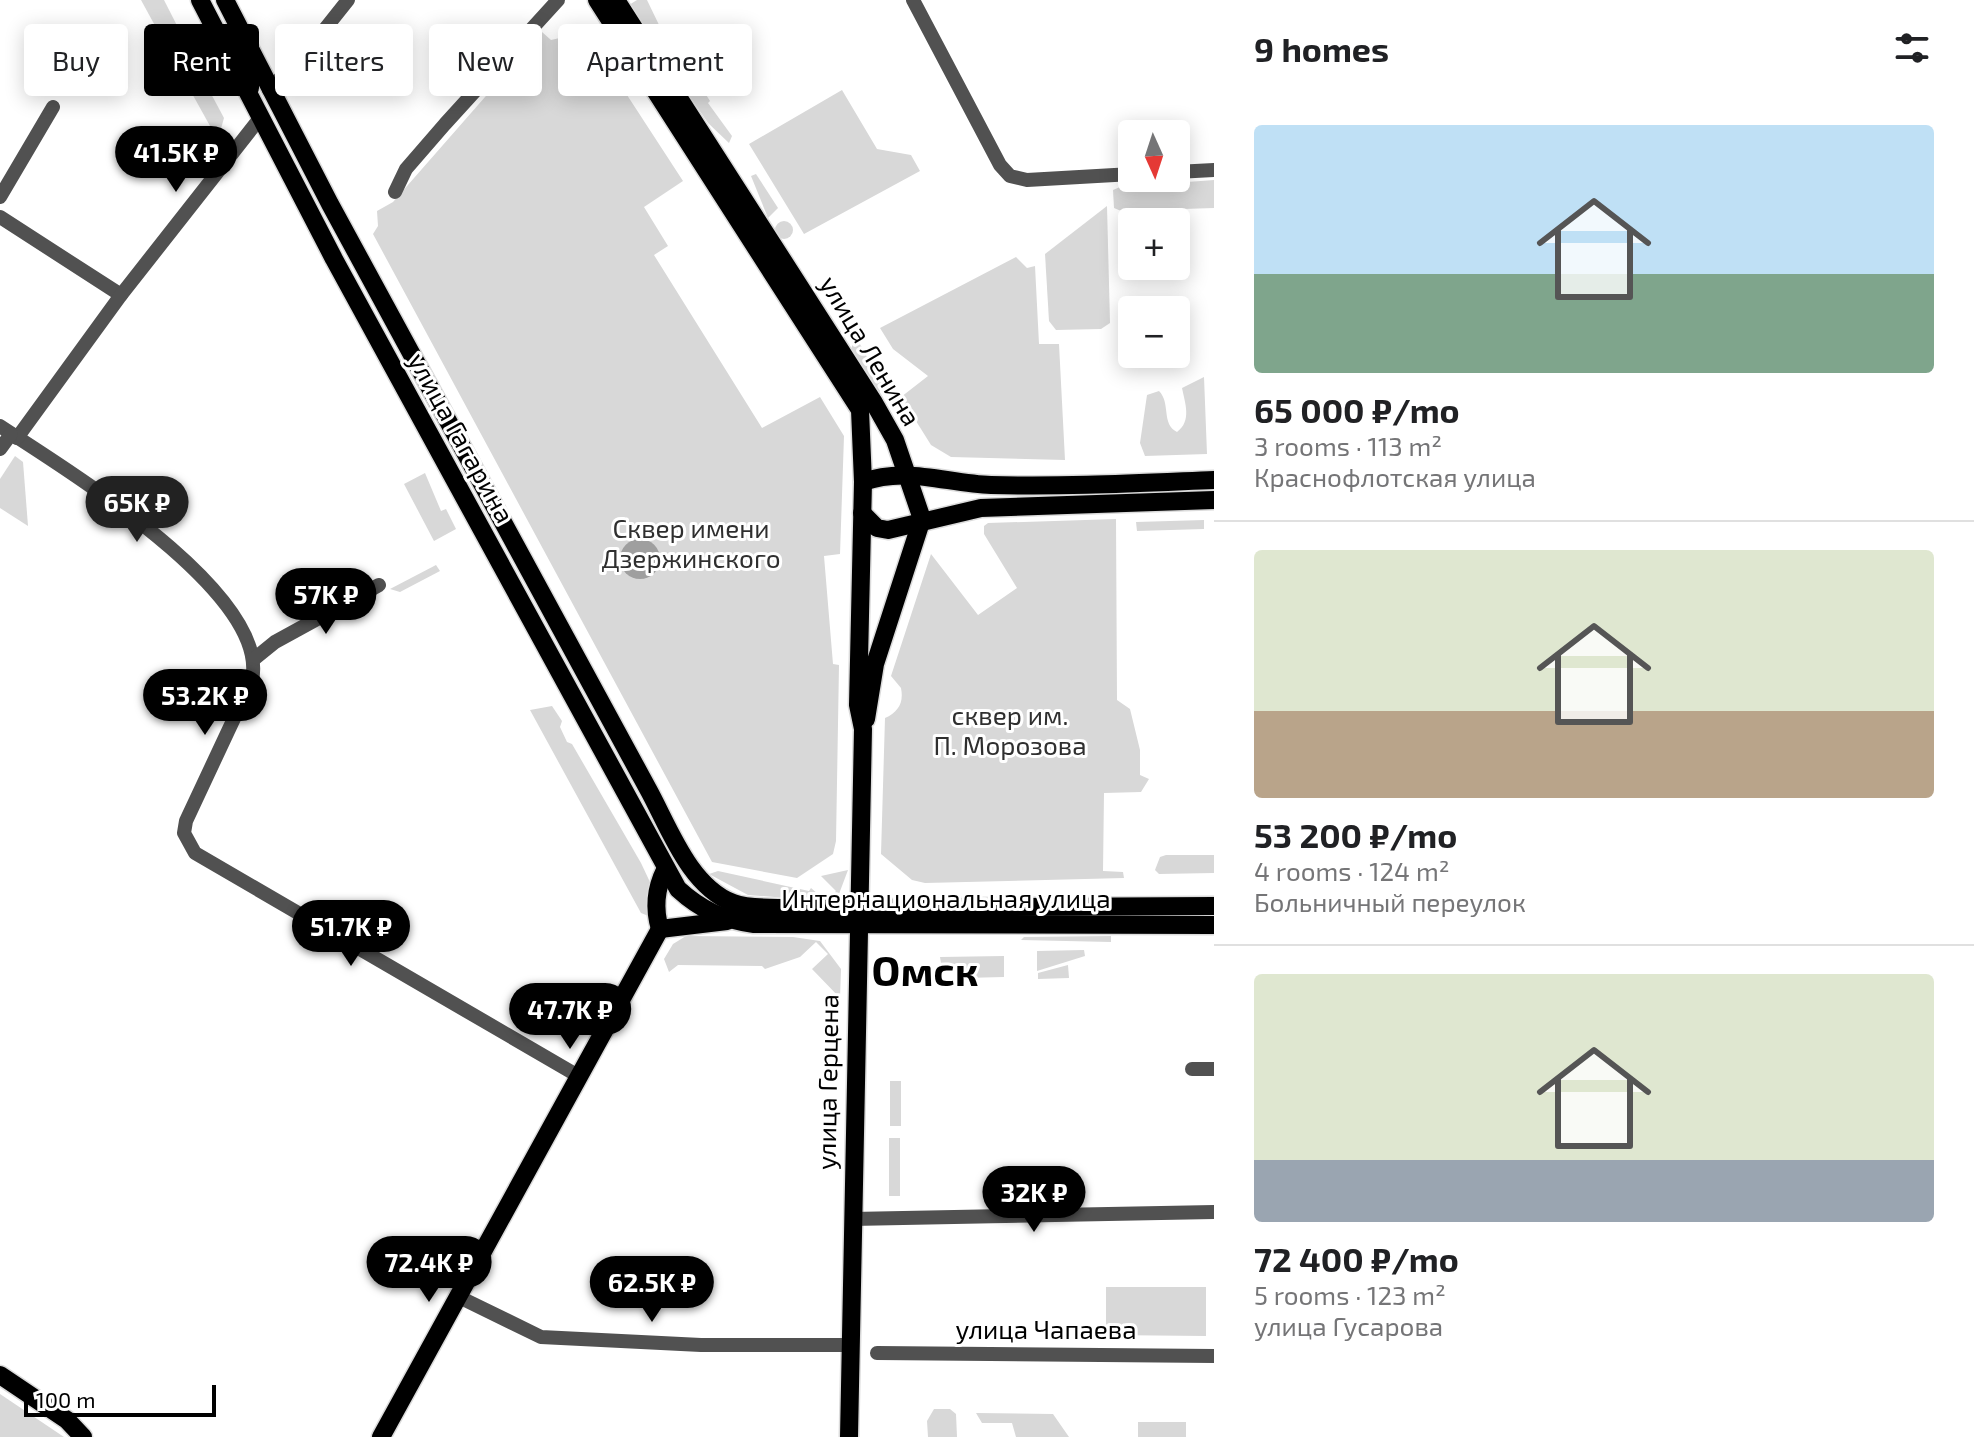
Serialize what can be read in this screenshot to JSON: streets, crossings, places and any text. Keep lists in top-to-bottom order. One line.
{"streets":{"main road":["улица Ленина","улица Гагарина","Интернациональная улица","улица Герцена"],"street":["улица Чапаева"]},"crossings":[["улица Гагарина","Интернациональная улица"],["Интернациональная улица","улица Герцена"]],"districts":["Омск"],"parks":["Сквер имени Дзержинского","сквер им. П. Морозова"],"scale_bar":"100 m","north":"bottom","page":{"heading":"9 homes","chip":["Buy","Rent","Filters","New","Apartment"],"list":[{"name":"65 000 ₽/mo","note":"3 rooms · 113 m² · Краснофлотская улица"},{"name":"53 200 ₽/mo","note":"4 rooms · 124 m² · Больничный переулок"},{"name":"72 400 ₽/mo","note":"5 rooms · 123 m² · улица Гусарова"}],"map_buttons":["+","−"],"price":["41.5K ₽","65K ₽","57K ₽","53.2K ₽","51.7K ₽","47.7K ₽","32K ₽","72.4K ₽","62.5K ₽"],"scale":"100 m"}}
